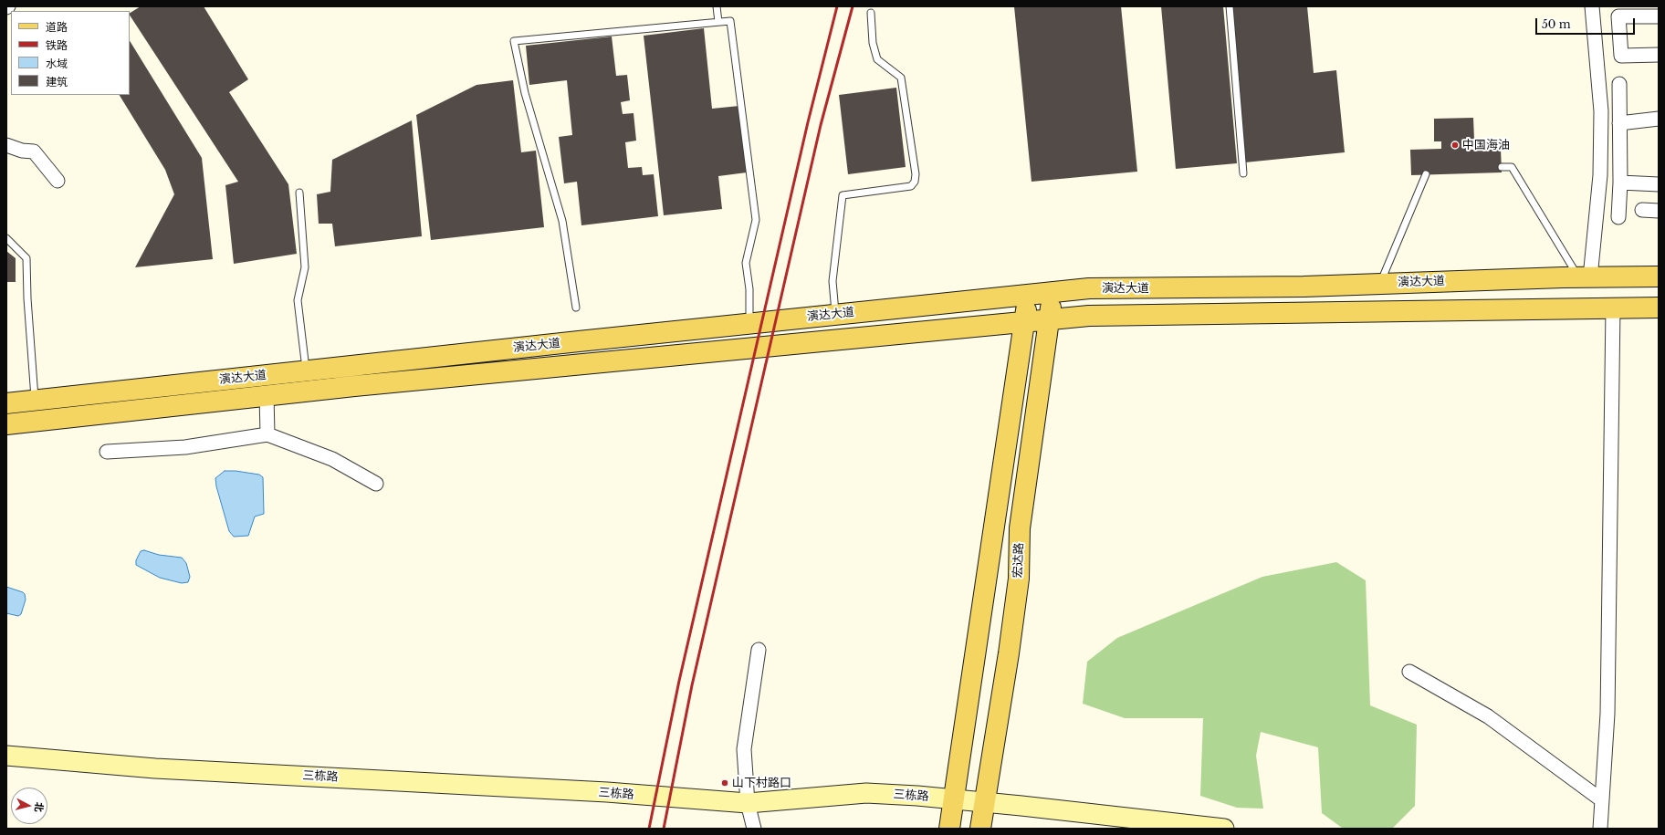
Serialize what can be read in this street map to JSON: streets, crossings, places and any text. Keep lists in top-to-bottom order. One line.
{"streets":{"main road":["演达大道","宏达路","三栋路"]},"crossings":[["演达大道","宏达路"],["宏达路","三栋路"]],"places":["中国海油","山下村路口"],"legend":["道路","铁路","水域","建筑"],"scale_bar":"50 m","north":"right"}
